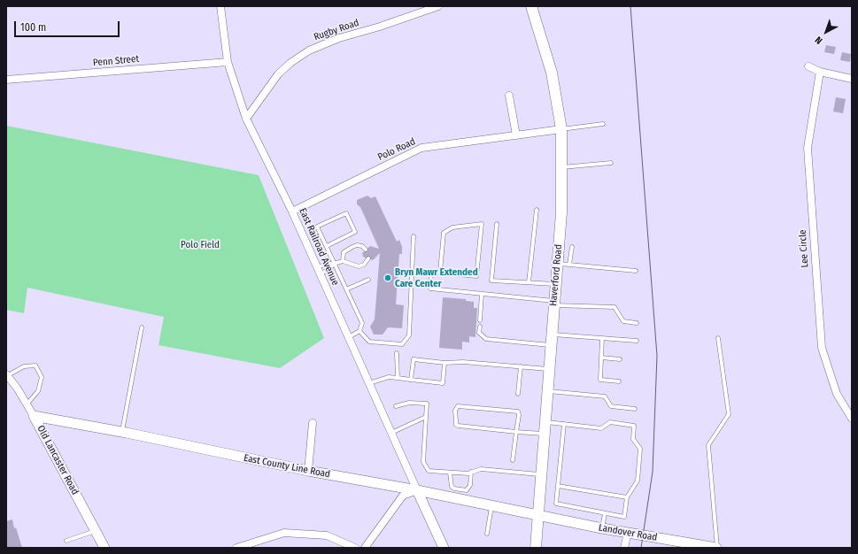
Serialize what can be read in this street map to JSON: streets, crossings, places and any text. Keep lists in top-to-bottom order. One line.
{"streets":{"main road":["Haverford Road"],"street":["Rugby Road","Penn Street","Polo Road","East Railroad Avenue","Lee Circle","Old Lancaster Road","East County Line Road","Landover Road"]},"crossings":[["Rugby Road","East Railroad Avenue"],["Penn Street","East Railroad Avenue"],["Polo Road","East Railroad Avenue"],["Polo Road","Haverford Road"],["East Railroad Avenue","East County Line Road"],["Haverford Road","East County Line Road"],["Haverford Road","Landover Road"],["Old Lancaster Road","East County Line Road"],["East County Line Road","Landover Road"]],"parks":["Polo Field"],"places":["Bryn Mawr Extended Care Center"],"scale_bar":"100 m","north":"bottom left"}
